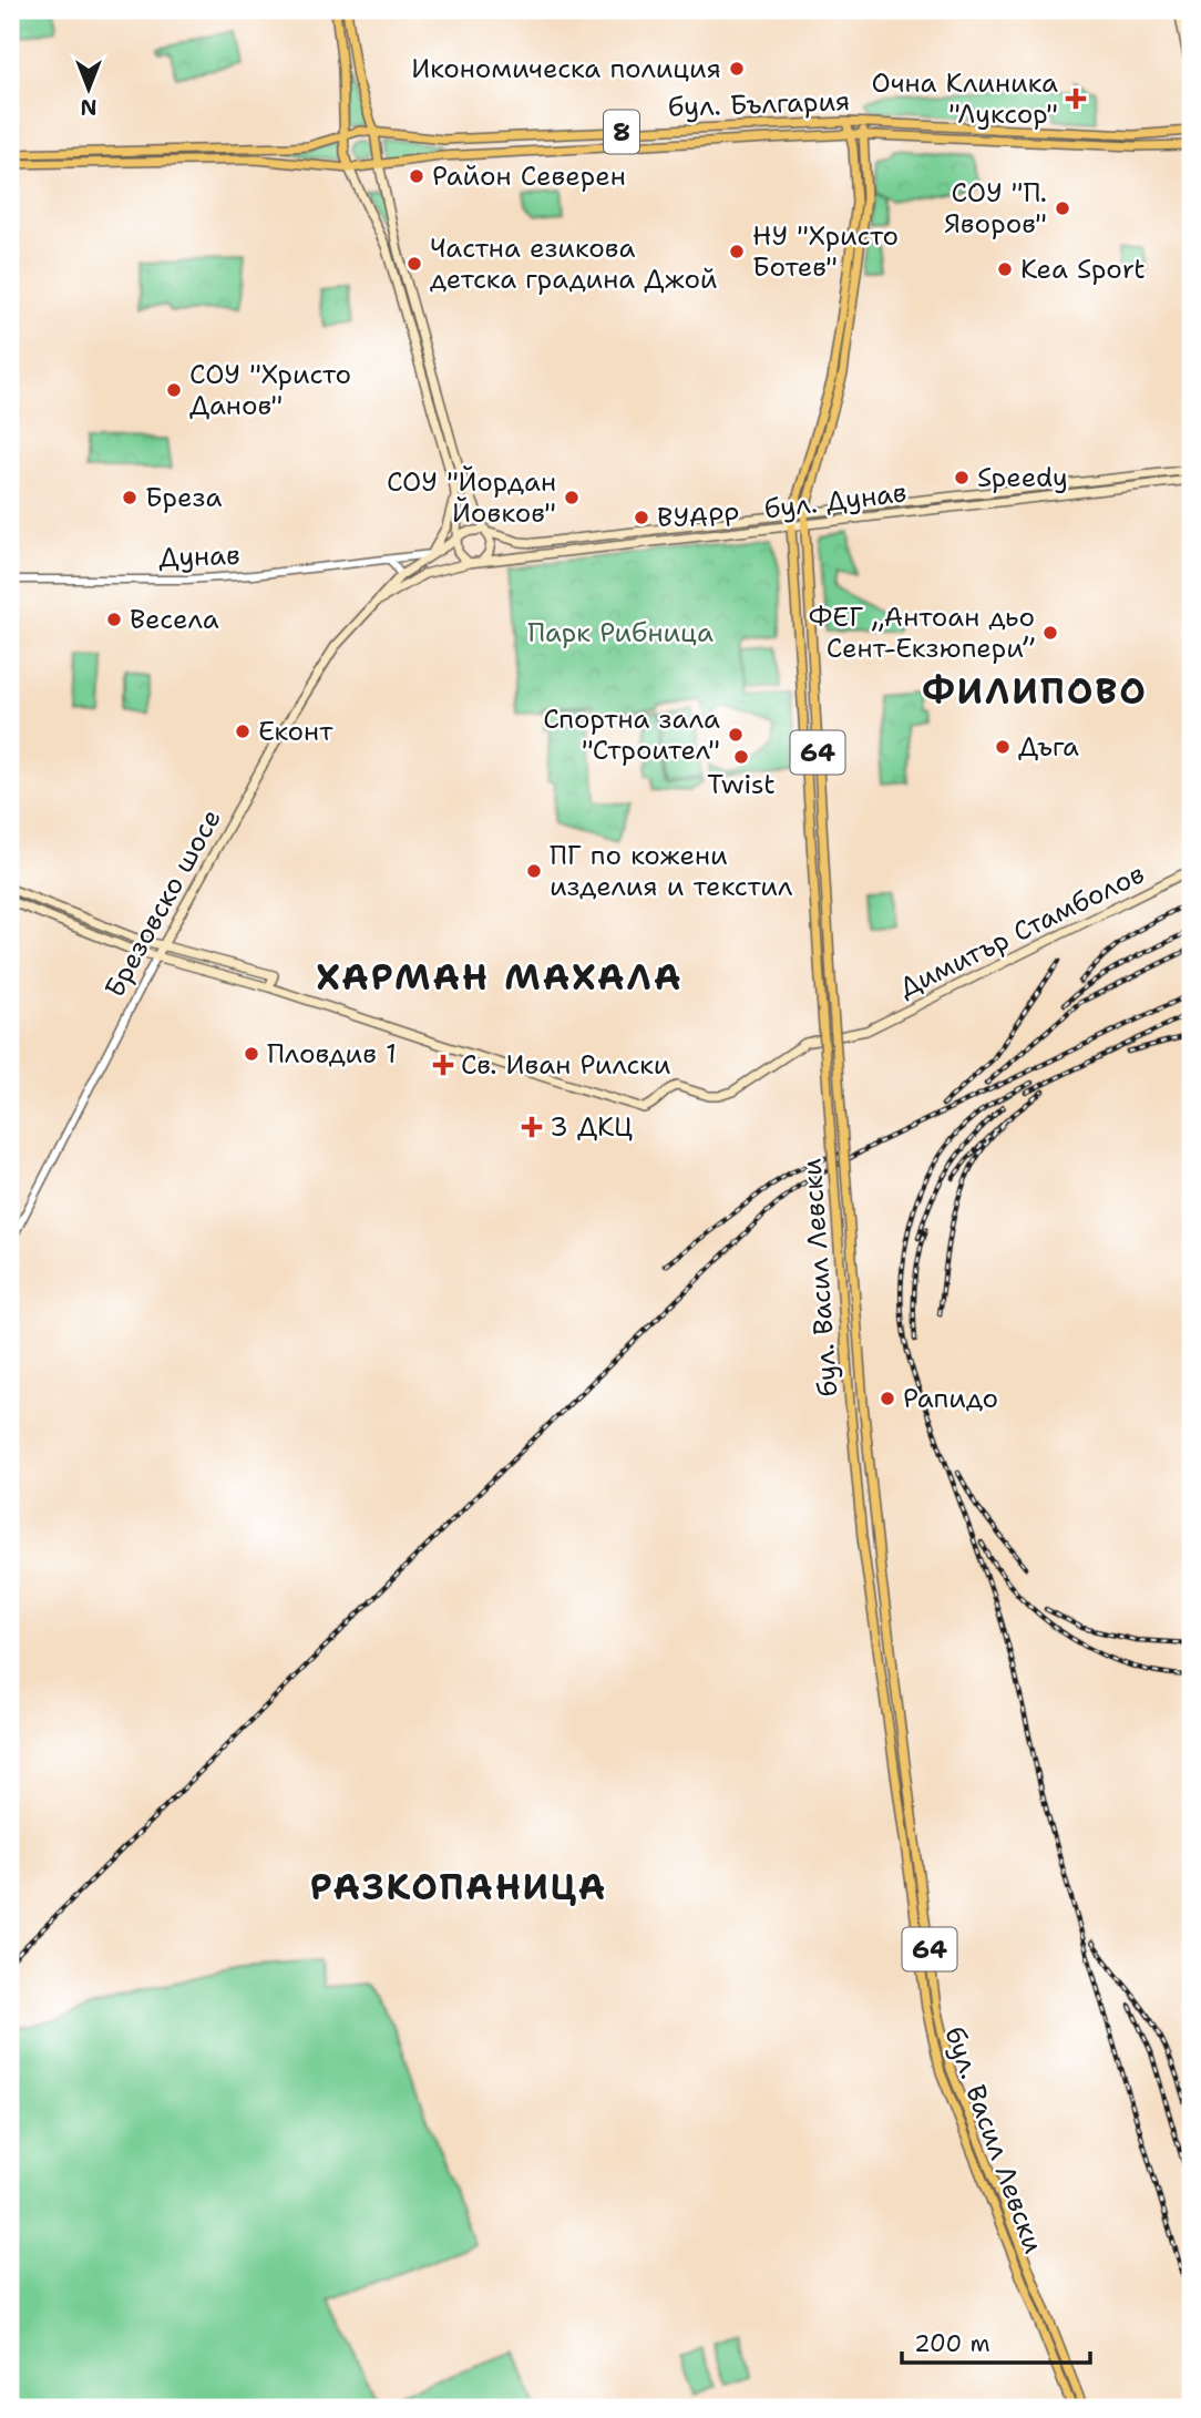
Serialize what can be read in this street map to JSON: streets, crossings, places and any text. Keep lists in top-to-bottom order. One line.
{"streets":{"main road":["бул. България","8","бул. Дунав","64","Брезовско шосе","Димитър Стамболов","бул. Васил Левски"],"street":["Дунав"]},"crossings":[["бул. България","8"],["бул. България","бул. Васил Левски"],["бул. Дунав","Брезовско шосе"],["бул. Дунав","бул. Васил Левски"],["Дунав","Брезовско шосе"],["Брезовско шосе","Димитър Стамболов"]],"districts":["ФИЛИПОВО","ХАРМАН МАХАЛА","РАЗКОПАНИЦА"],"parks":["Парк Рибница"],"places":{"other":["Икономическа полиция","Район Северен","СОУ \"П. Яворов\"","НУ \"Христо Ботев\"","Частна езикова детска градина Джой","Kea Sport","СОУ \"Христо Данов\"","Speedy","Бреза","СОУ \"Йордан Йовков\"","ВУАРР","Весела","ФЕГ „Антоан дьо Сент-Екзюпери”","Еконт","Спортна зала \"Строител\"","Дъга","Twist","ПГ по кожени изделия и текстил","Пловдив 1","Рапидо"],"health":["Очна Клиника \"Луксор\"","Св. Иван Рилски","3 ДКЦ"]},"scale_bar":"200 m","north":"bottom"}
